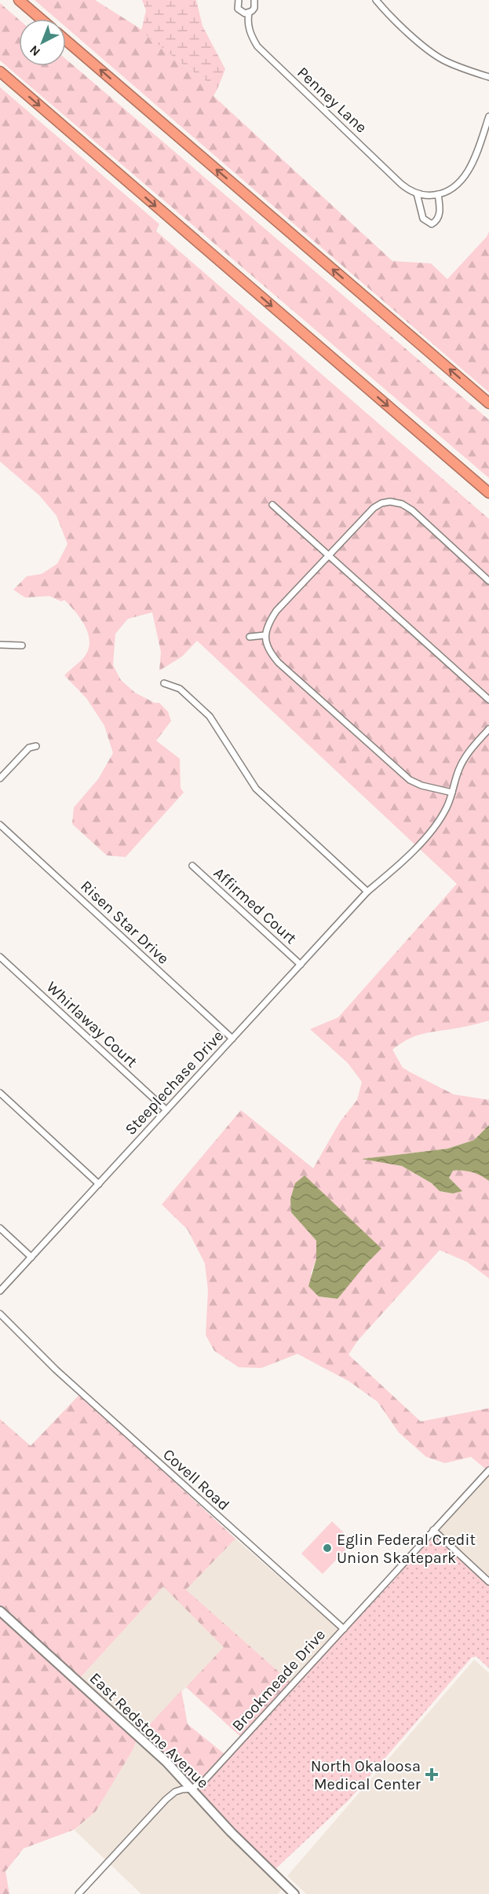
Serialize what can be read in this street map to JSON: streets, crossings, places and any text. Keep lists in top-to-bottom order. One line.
{"streets":{"street":["Penney Lane","Affirmed Court","Risen Star Drive","Whirlaway Court","Steeplechase Drive","Covell Road","Brookmeade Drive","East Redstone Avenue"]},"crossings":[["Affirmed Court","Steeplechase Drive"],["Risen Star Drive","Steeplechase Drive"],["Whirlaway Court","Steeplechase Drive"],["Covell Road","Brookmeade Drive"],["Brookmeade Drive","East Redstone Avenue"]],"places":{"other":["Eglin Federal Credit Union Skatepark"],"health":["North Okaloosa Medical Center"]},"north":"bottom left"}
